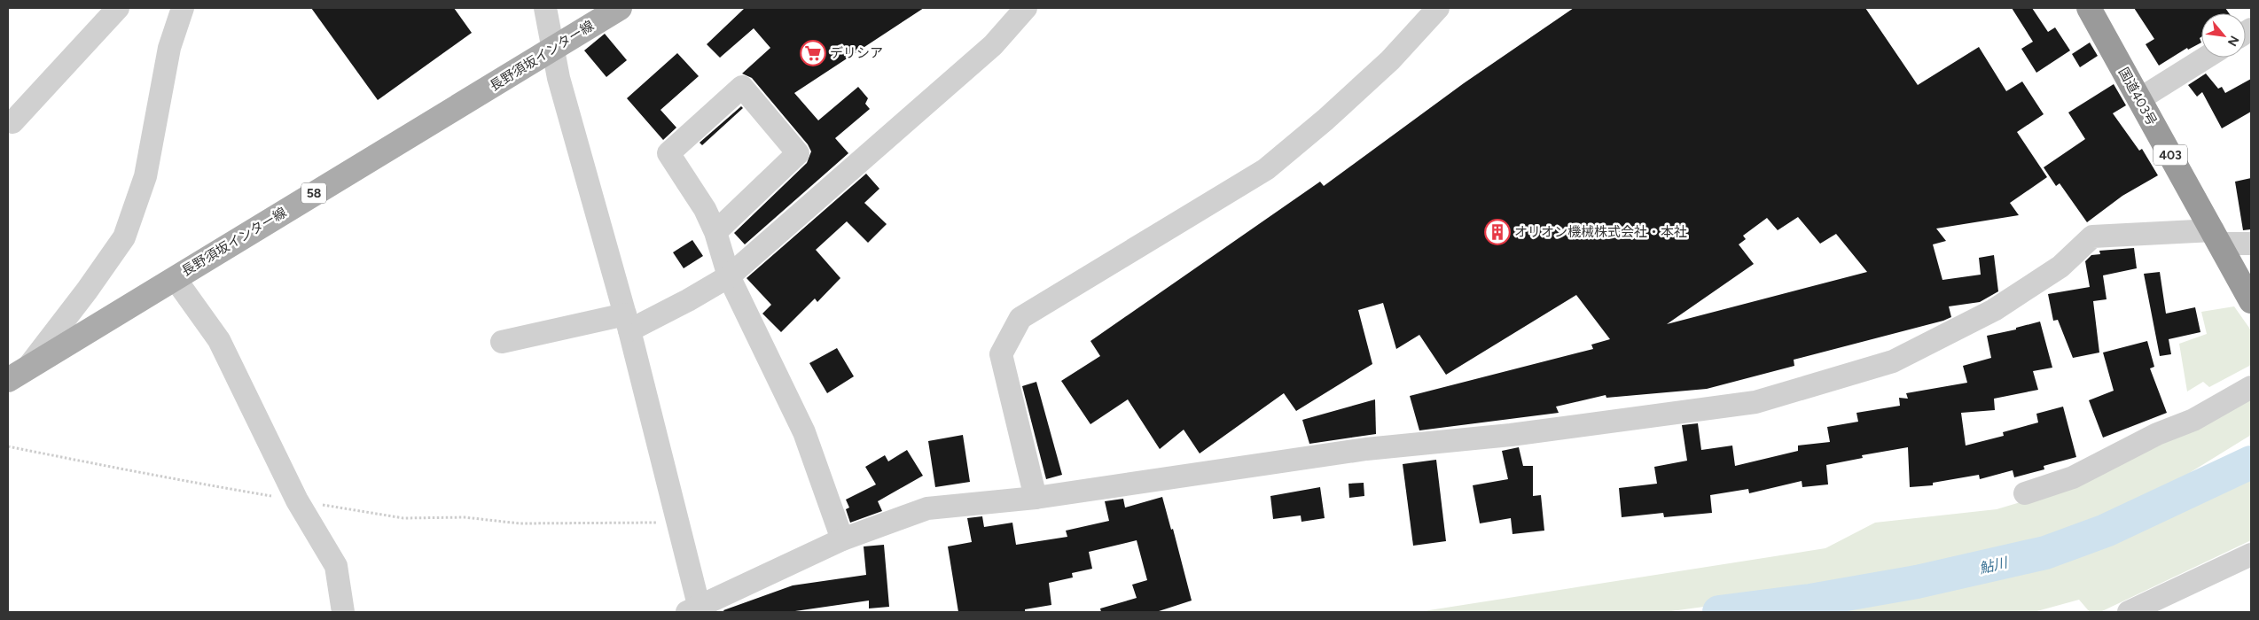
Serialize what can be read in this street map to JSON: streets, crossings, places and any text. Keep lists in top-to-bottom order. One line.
{"streets":{"highway":["国道403号","403"],"main road":["長野須坂インター線","58"]},"water":["鮎川"],"places":{"supermarket":["デリシア"],"building":["オリオン機械株式会社・本社"]},"north":"bottom right"}
